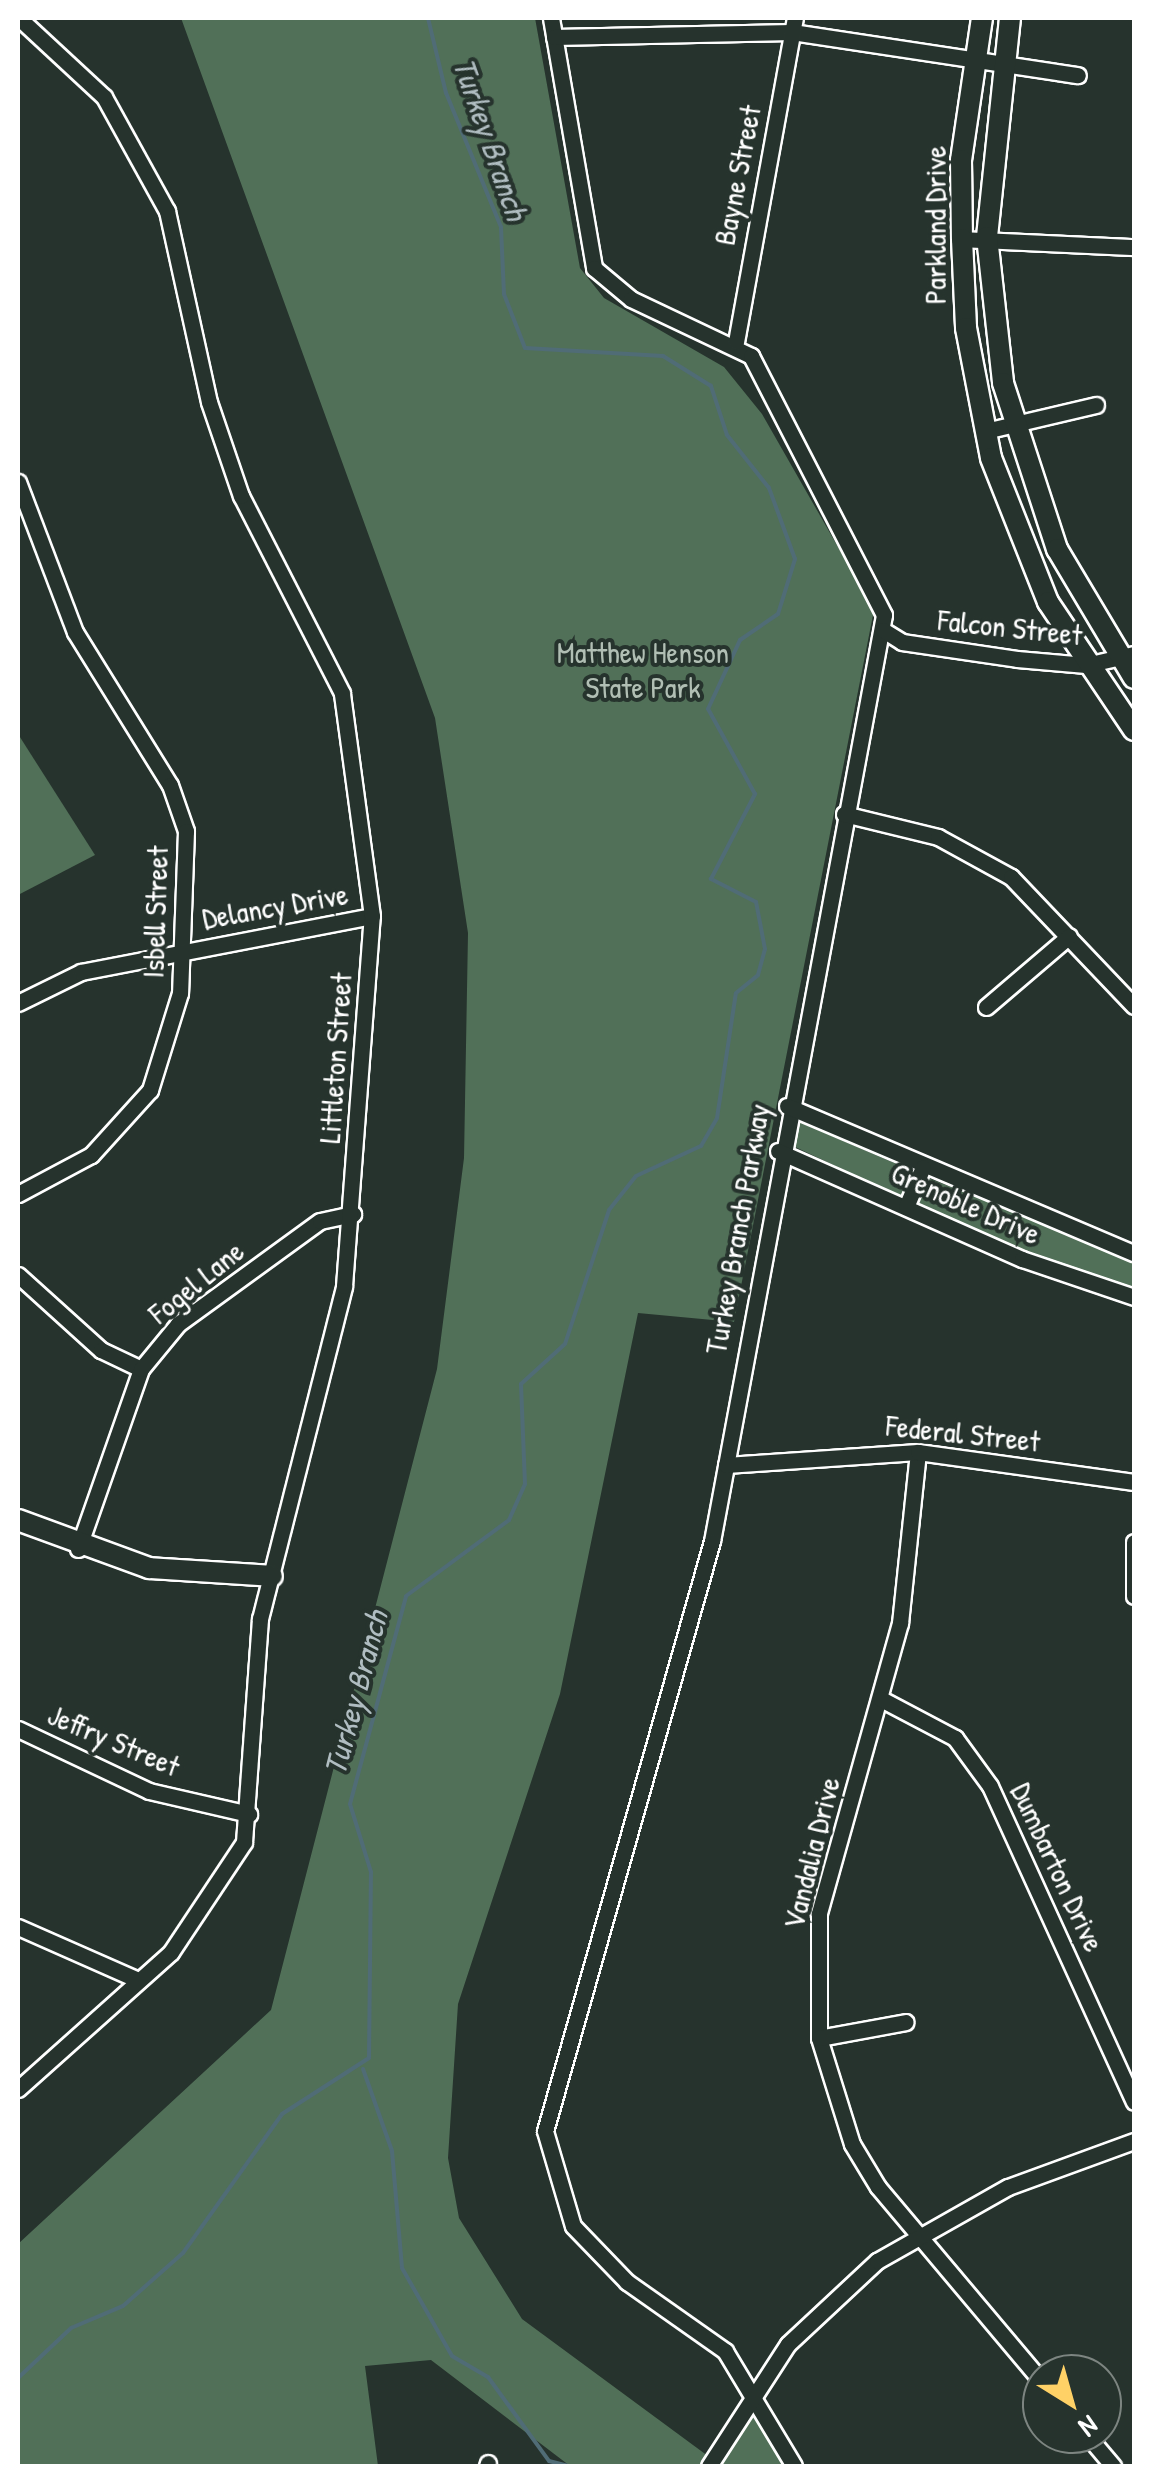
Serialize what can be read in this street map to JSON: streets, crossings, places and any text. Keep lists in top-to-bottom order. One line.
{"streets":{"street":["Bayne Street","Parkland Drive","Falcon Street","Delancy Drive","Isbell Street","Littleton Street","Grenoble Drive","Turkey Branch Parkway","Fogel Lane","Federal Street","Jeffry Street","Vandalia Drive","Dumbarton Drive"]},"crossings":[["Bayne Street","Turkey Branch Parkway"],["Parkland Drive","Falcon Street"],["Falcon Street","Turkey Branch Parkway"],["Delancy Drive","Isbell Street"],["Delancy Drive","Littleton Street"],["Littleton Street","Fogel Lane"],["Littleton Street","Jeffry Street"],["Grenoble Drive","Turkey Branch Parkway"],["Turkey Branch Parkway","Federal Street"],["Federal Street","Vandalia Drive"],["Vandalia Drive","Dumbarton Drive"]],"water":["Turkey Branch"],"parks":["Matthew Henson State Park"],"north":"bottom right"}
